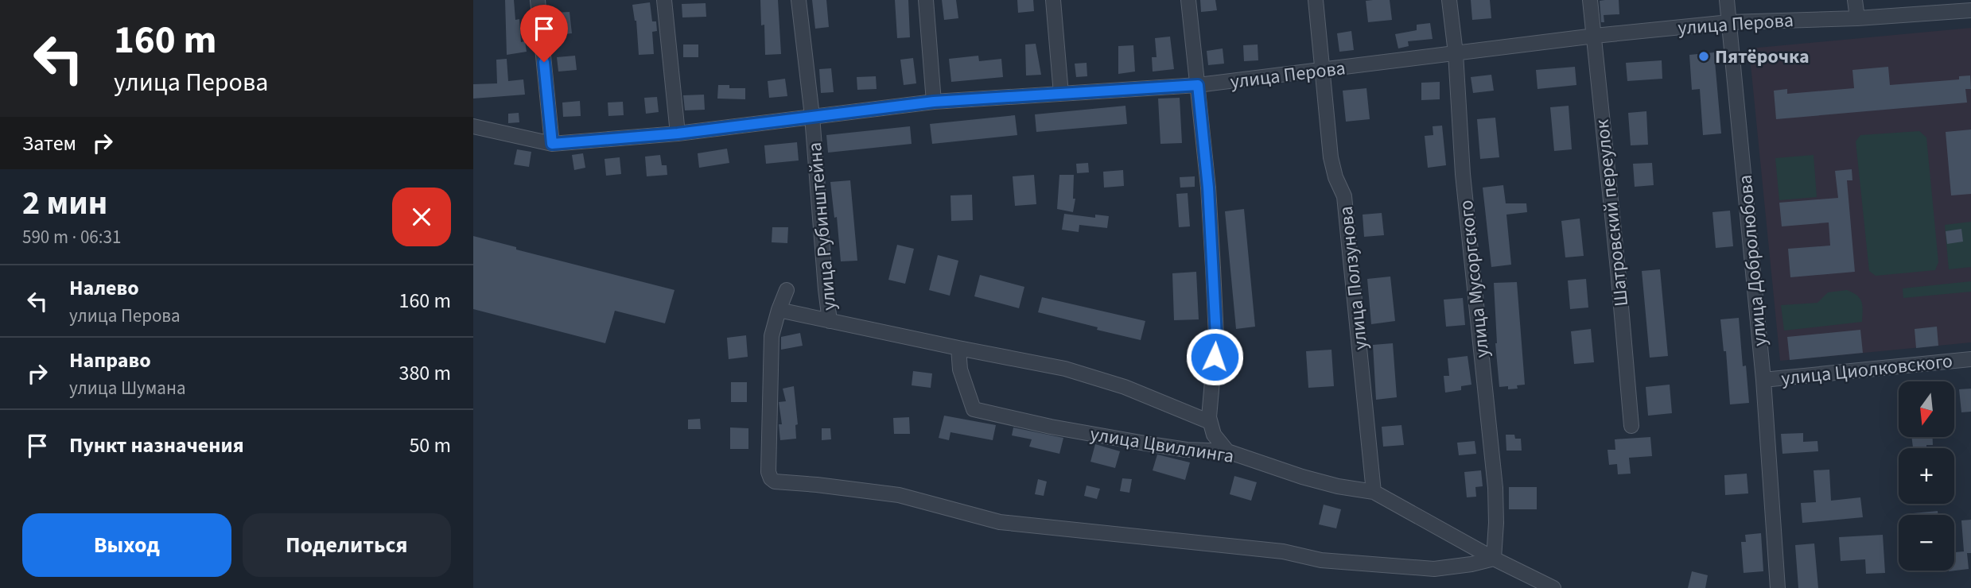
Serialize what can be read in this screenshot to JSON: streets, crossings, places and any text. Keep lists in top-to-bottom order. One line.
{"streets":{"street":["улица Перова","Шатровский переулок","улица Рубинштейна","улица Добролюбова","улица Ползунова","улица Мусоргского","улица Циолковского","улица Цвиллинга"]},"crossings":[["улица Перова","Шатровский переулок"],["улица Перова","улица Рубинштейна"],["улица Перова","улица Добролюбова"],["улица Перова","улица Ползунова"],["улица Перова","улица Мусоргского"],["улица Добролюбова","улица Циолковского"],["улица Ползунова","улица Цвиллинга"],["улица Мусоргского","улица Цвиллинга"]],"places":["Пятёрочка"],"north":"bottom","page":{"turn":["160 m","улица Перова"],"then":"Затем","heading":["2 мин","590 m · 06:31"],"list":[{"name":"Налево","note":"улица Перова","value":"160 m"},{"name":"Направо","note":"улица Шумана","value":"380 m"},{"name":"Пункт назначения","value":"50 m"}],"map_buttons":["+","−"],"buttons":["Выход","Поделиться"]}}
